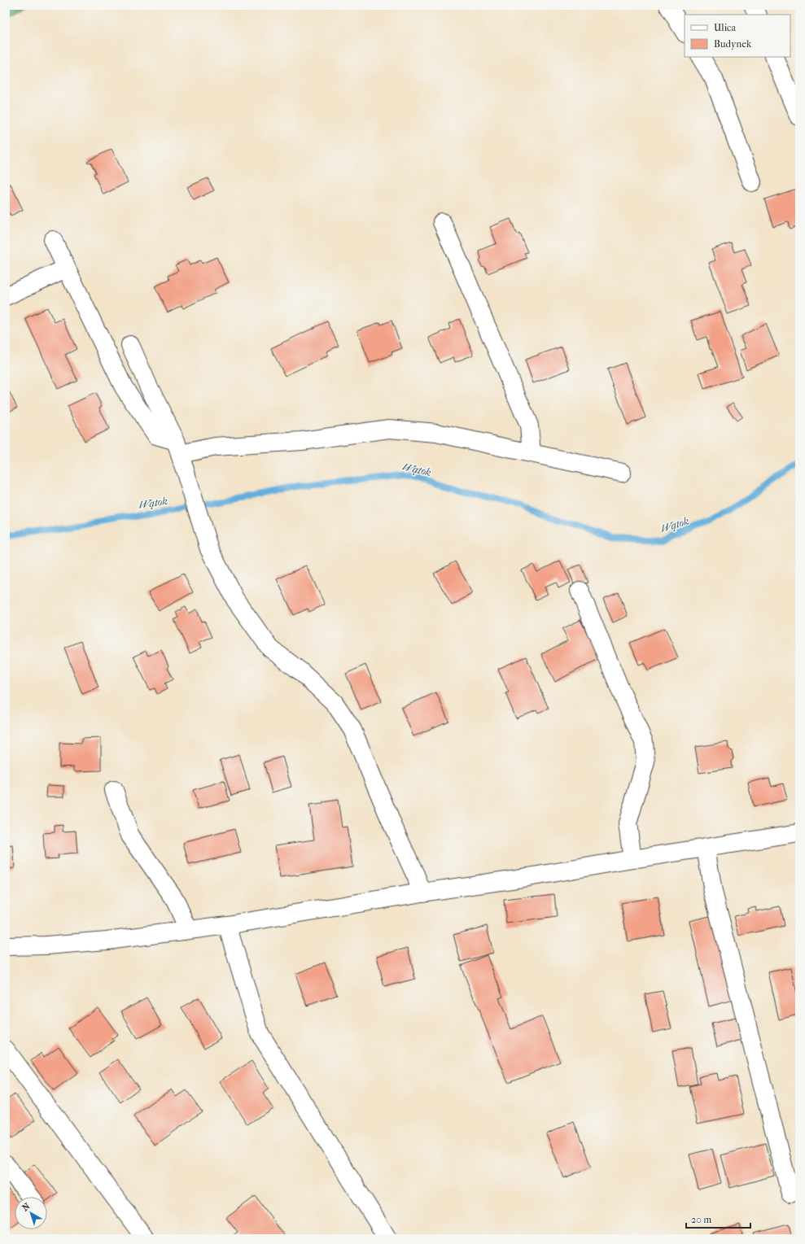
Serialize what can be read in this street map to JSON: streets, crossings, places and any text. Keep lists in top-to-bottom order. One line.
{"water":["Wątok"],"legend":["Ulica","Budynek"],"scale_bar":"20 m","north":"top left"}
